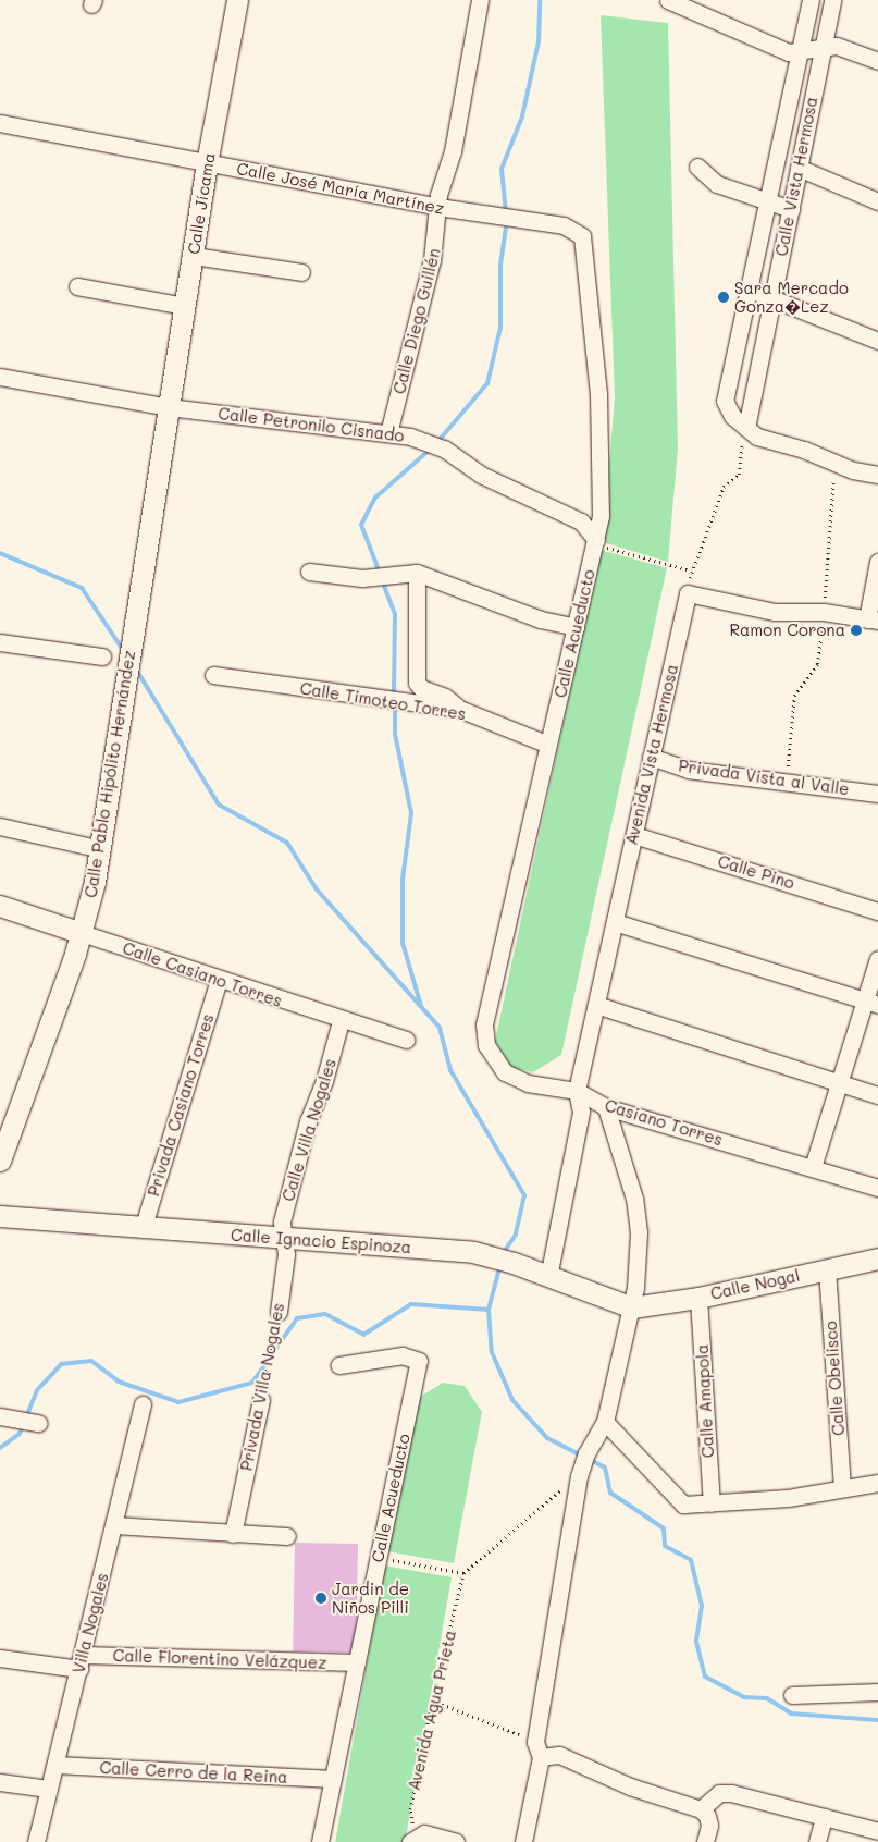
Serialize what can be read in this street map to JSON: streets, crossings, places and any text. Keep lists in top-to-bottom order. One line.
{"streets":{"street":["Calle Vista Hermosa","Calle José María Martínez","Calle Jícama","Calle Diego Guillén","Calle Petronilo Cisnado","Calle Acueducto","Calle Timoteo Torres","Avenida Vista Hermosa","Calle Pablo Hipólito Hernández","Privada Vista al Valle","Calle Pino","Calle Casiano Torres","Privada Casiano Torres","Casiano Torres","Calle Villa Nogales","Calle Ignacio Espinoza","Calle Nogal","Calle Obelisco","Privada Villa Nogales","Calle Amapola","Villa Nogales","Calle Florentino Velázquez","Calle Cerro de la Reina"],"path":["Avenida Agua Prieta"]},"crossings":[["Calle José María Martínez","Calle Jícama"],["Calle José María Martínez","Calle Diego Guillén"],["Calle José María Martínez","Calle Acueducto"],["Calle Jícama","Calle Petronilo Cisnado"],["Calle Jícama","Calle Pablo Hipólito Hernández"],["Calle Diego Guillén","Calle Petronilo Cisnado"],["Calle Petronilo Cisnado","Calle Acueducto"],["Calle Petronilo Cisnado","Calle Pablo Hipólito Hernández"],["Calle Acueducto","Calle Timoteo Torres"],["Calle Acueducto","Casiano Torres"],["Calle Acueducto","Calle Florentino Velázquez"],["Calle Acueducto","Calle Cerro de la Reina"],["Avenida Vista Hermosa","Privada Vista al Valle"],["Avenida Vista Hermosa","Calle Pino"],["Avenida Vista Hermosa","Casiano Torres"],["Avenida Vista Hermosa","Calle Ignacio Espinoza"],["Calle Pablo Hipólito Hernández","Calle Casiano Torres"],["Calle Casiano Torres","Privada Casiano Torres"],["Calle Casiano Torres","Calle Villa Nogales"],["Privada Casiano Torres","Calle Ignacio Espinoza"],["Calle Villa Nogales","Calle Ignacio Espinoza"],["Calle Villa Nogales","Privada Villa Nogales"],["Calle Ignacio Espinoza","Calle Nogal"],["Calle Ignacio Espinoza","Privada Villa Nogales"],["Calle Nogal","Calle Obelisco"],["Calle Nogal","Calle Amapola"],["Villa Nogales","Calle Florentino Velázquez"],["Villa Nogales","Calle Cerro de la Reina"]],"places":["Sara Mercado Gonza�Lez","Ramon Corona","Jardin de Niños Pilli"]}
